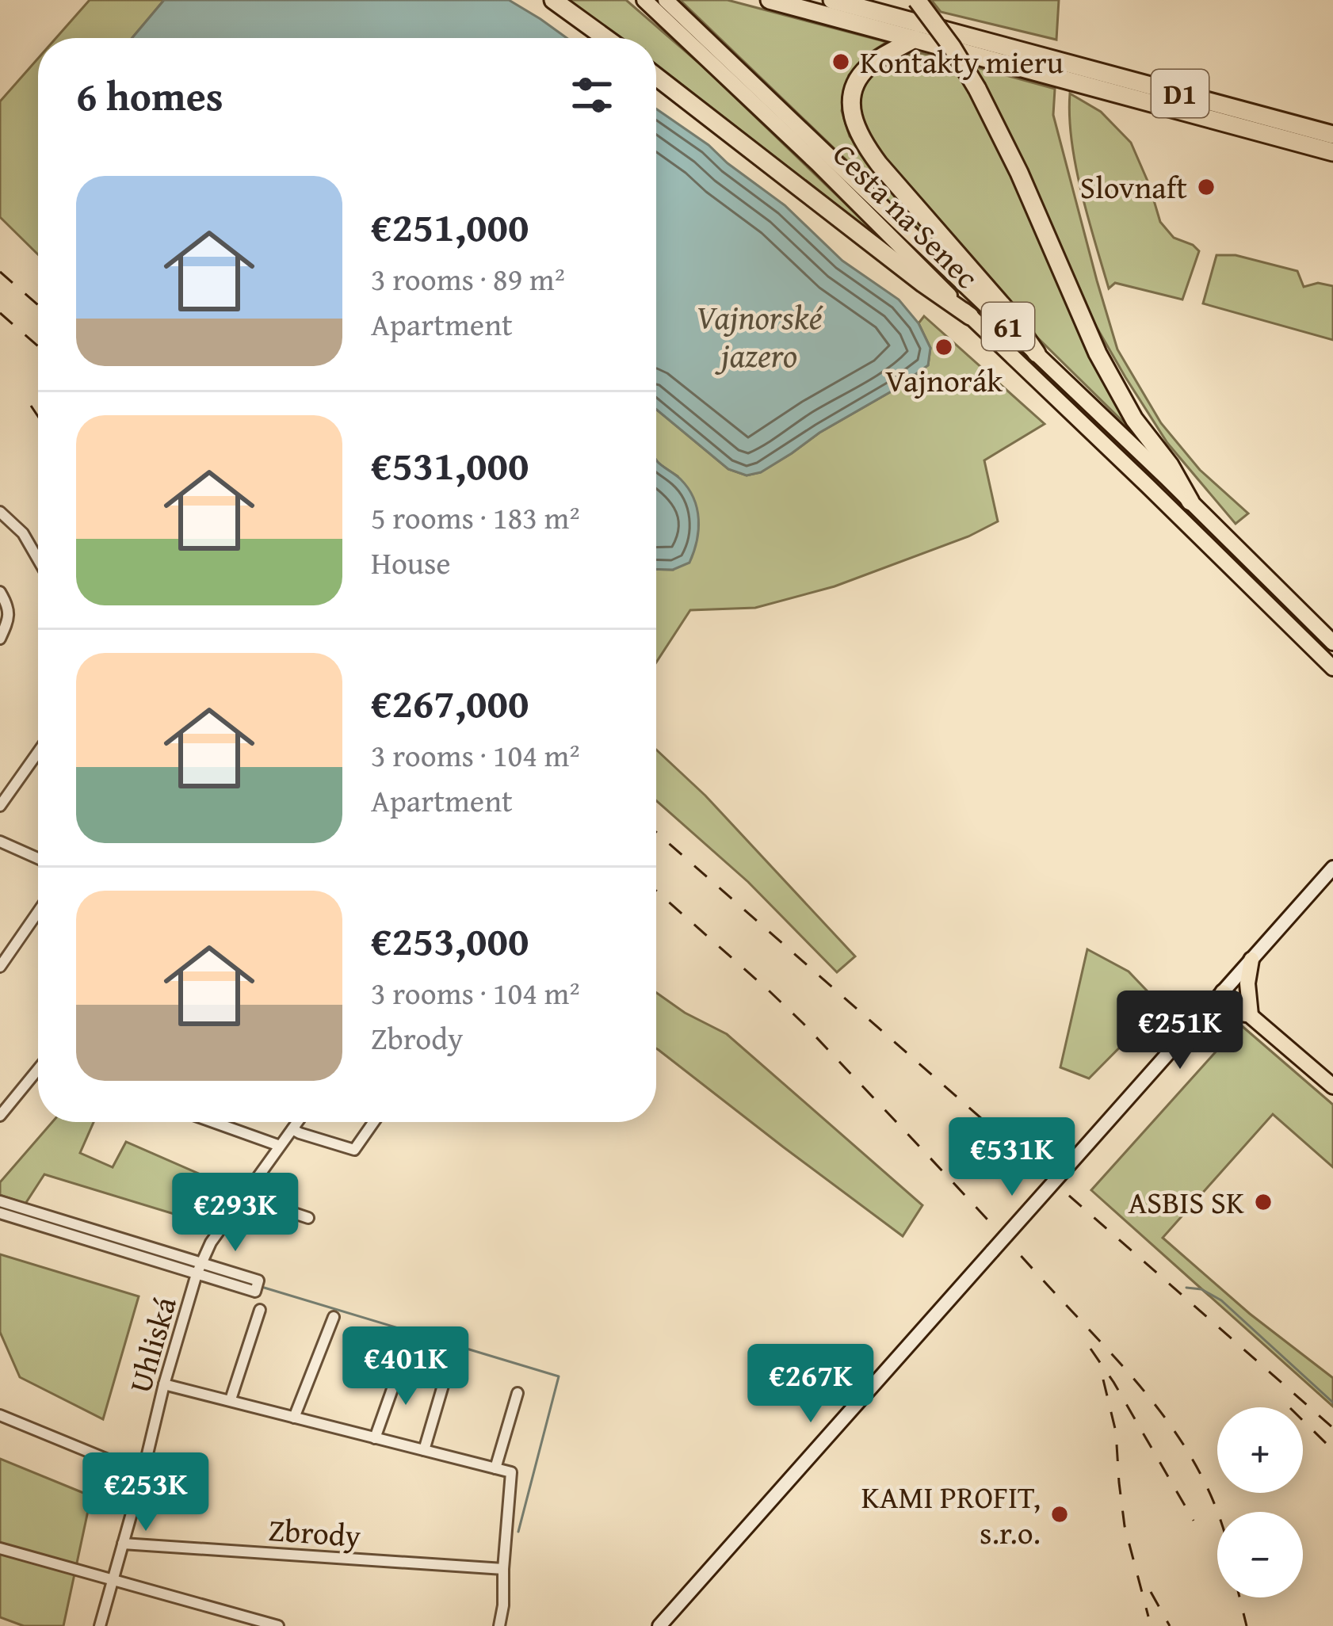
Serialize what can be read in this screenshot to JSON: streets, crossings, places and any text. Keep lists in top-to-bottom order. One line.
{"streets":{"highway":["D1"],"main road":["Cesta na Senec","61"],"street":["Uhliská","Zbrody"]},"crossings":[["Uhliská","Zbrody"]],"water":["Vajnorské jazero"],"places":["Kontakty mieru","Slovnaft","Vajnorák","ASBIS SK","KAMI PROFIT, s.r.o."],"page":{"heading":"6 homes","list":[{"name":"€251,000","note":"3 rooms · 89 m² · Apartment"},{"name":"€531,000","note":"5 rooms · 183 m² · House"},{"name":"€267,000","note":"3 rooms · 104 m² · Apartment"},{"name":"€253,000","note":"3 rooms · 104 m² · Zbrody"}],"price":["€251K","€531K","€293K","€401K","€267K","€253K"],"map_buttons":["+","−"]}}
